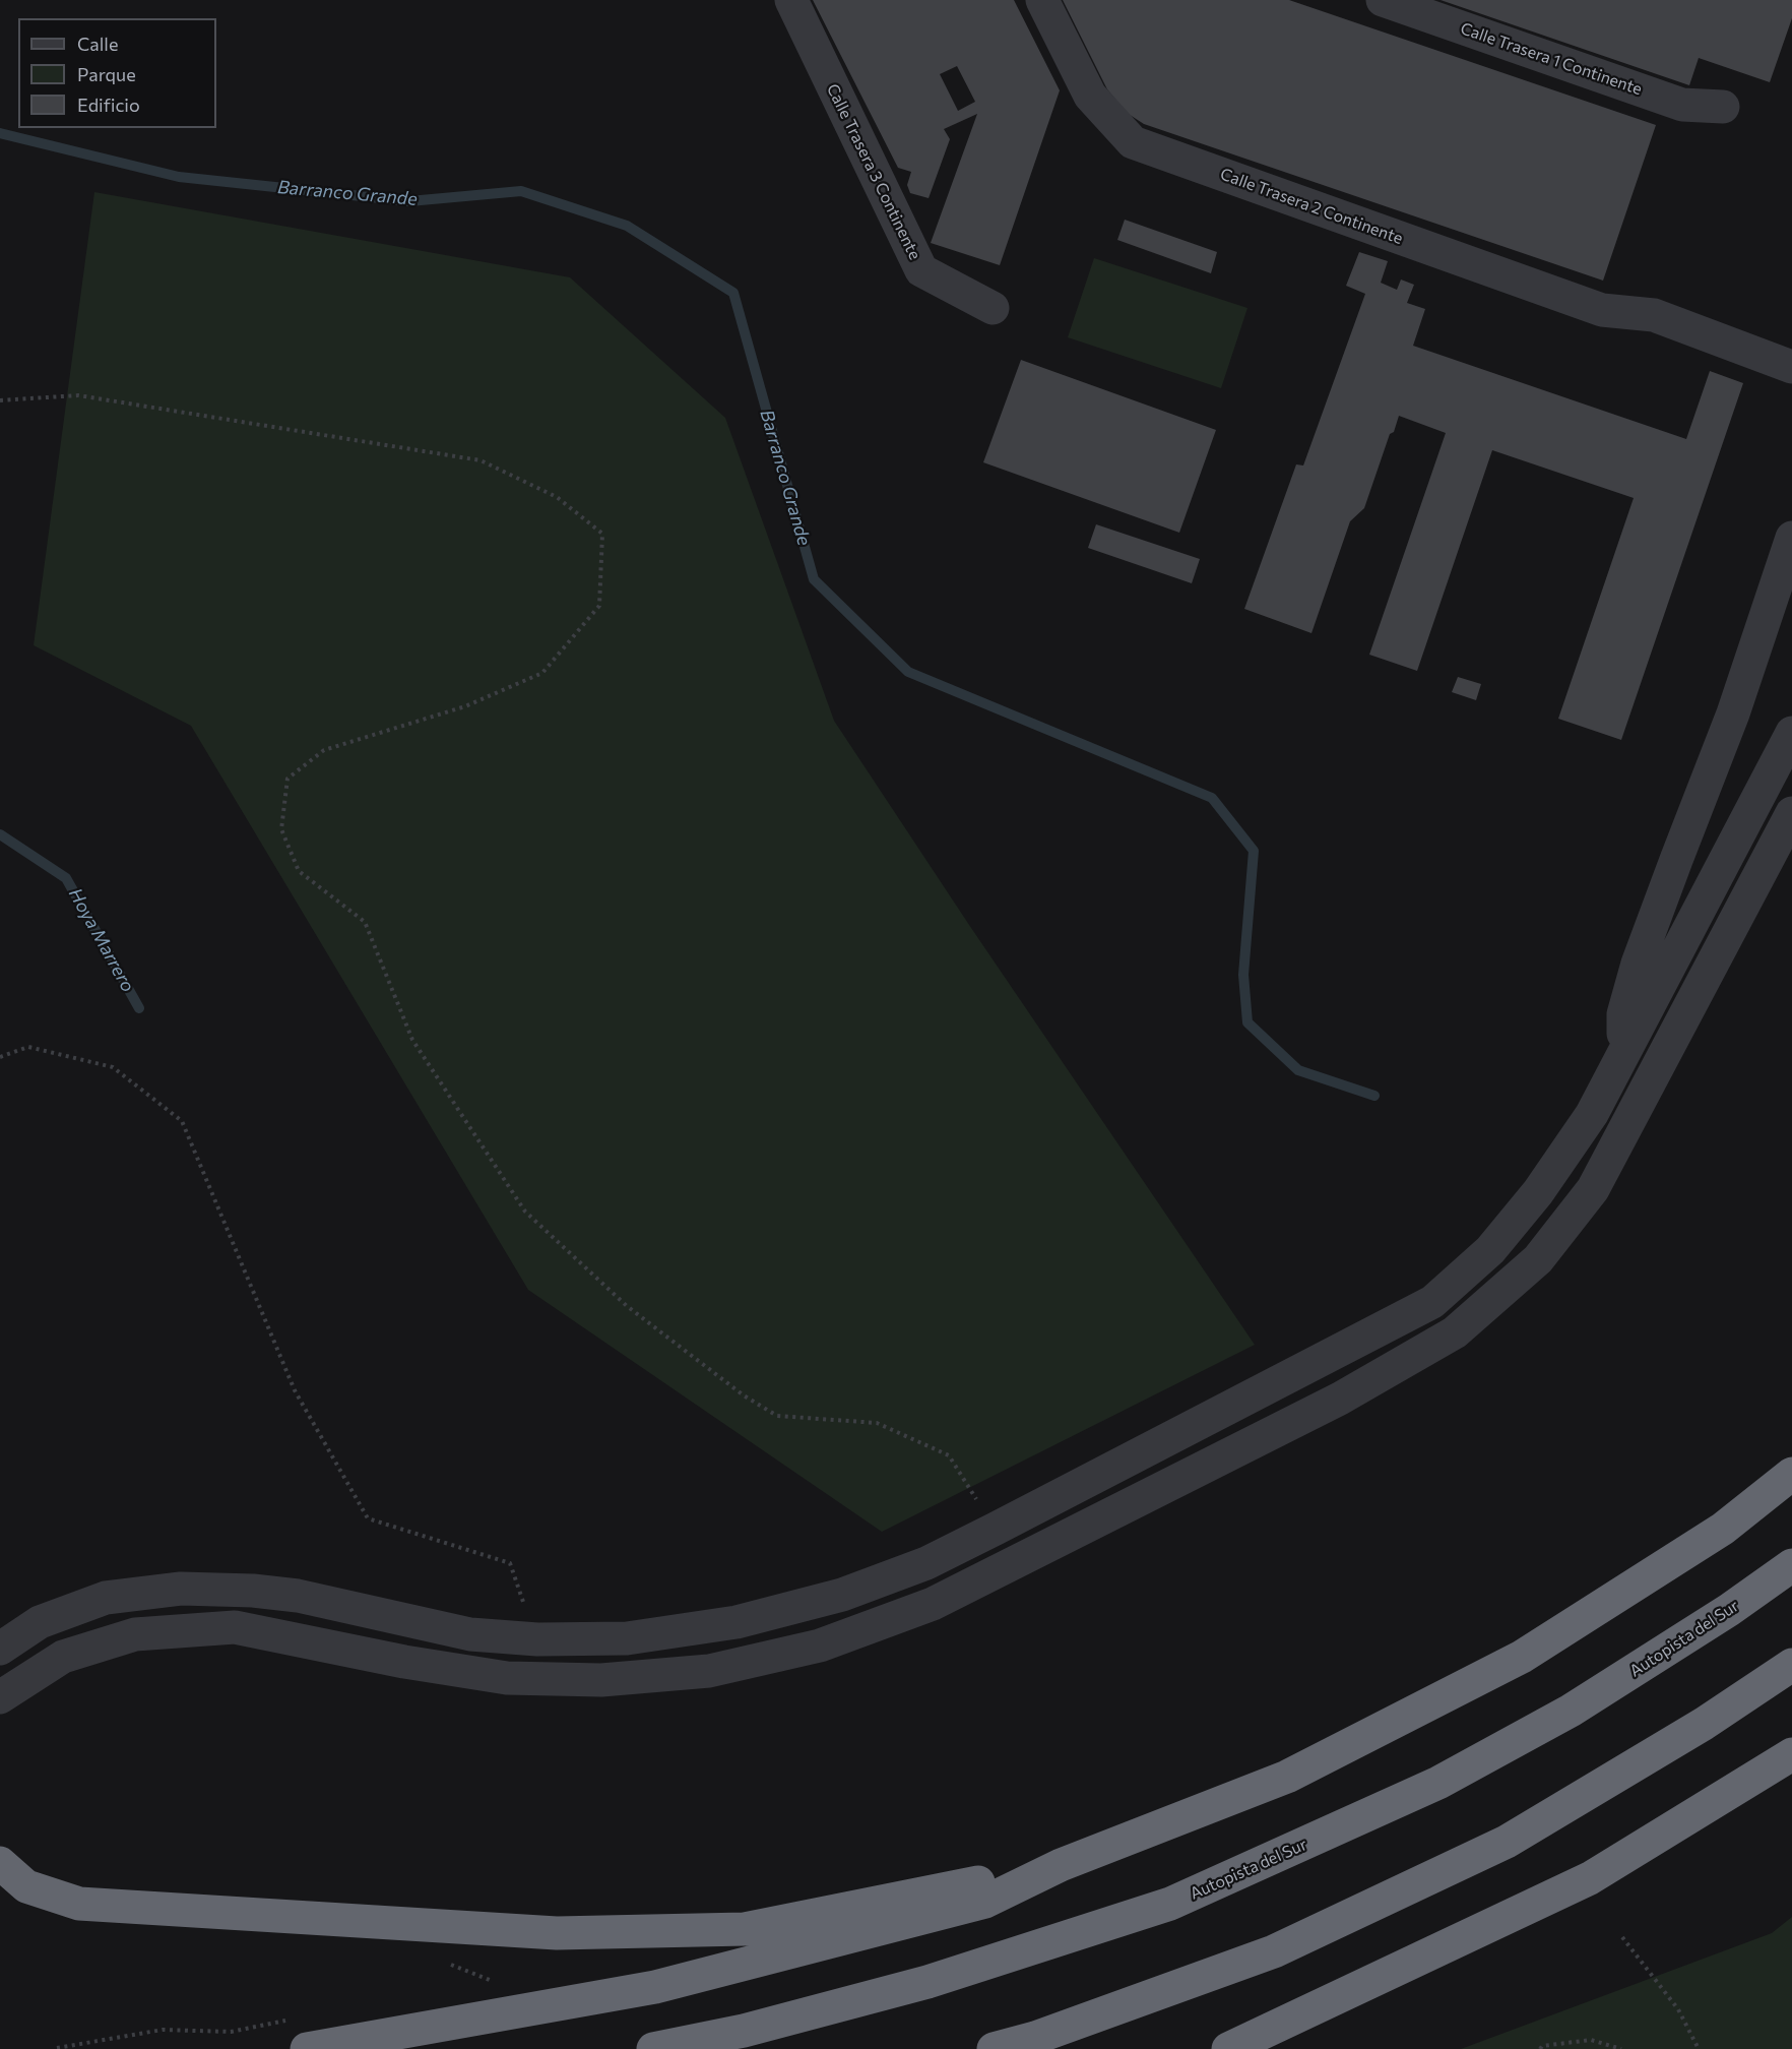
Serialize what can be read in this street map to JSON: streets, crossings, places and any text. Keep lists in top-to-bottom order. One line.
{"streets":{"highway":["Autopista del Sur"],"street":["Calle Trasera 1 Continente","Calle Trasera 3 Continente","Calle Trasera 2 Continente"]},"water":["Barranco Grande","Hoya Marrero"],"legend":["Calle","Parque","Edificio"]}
